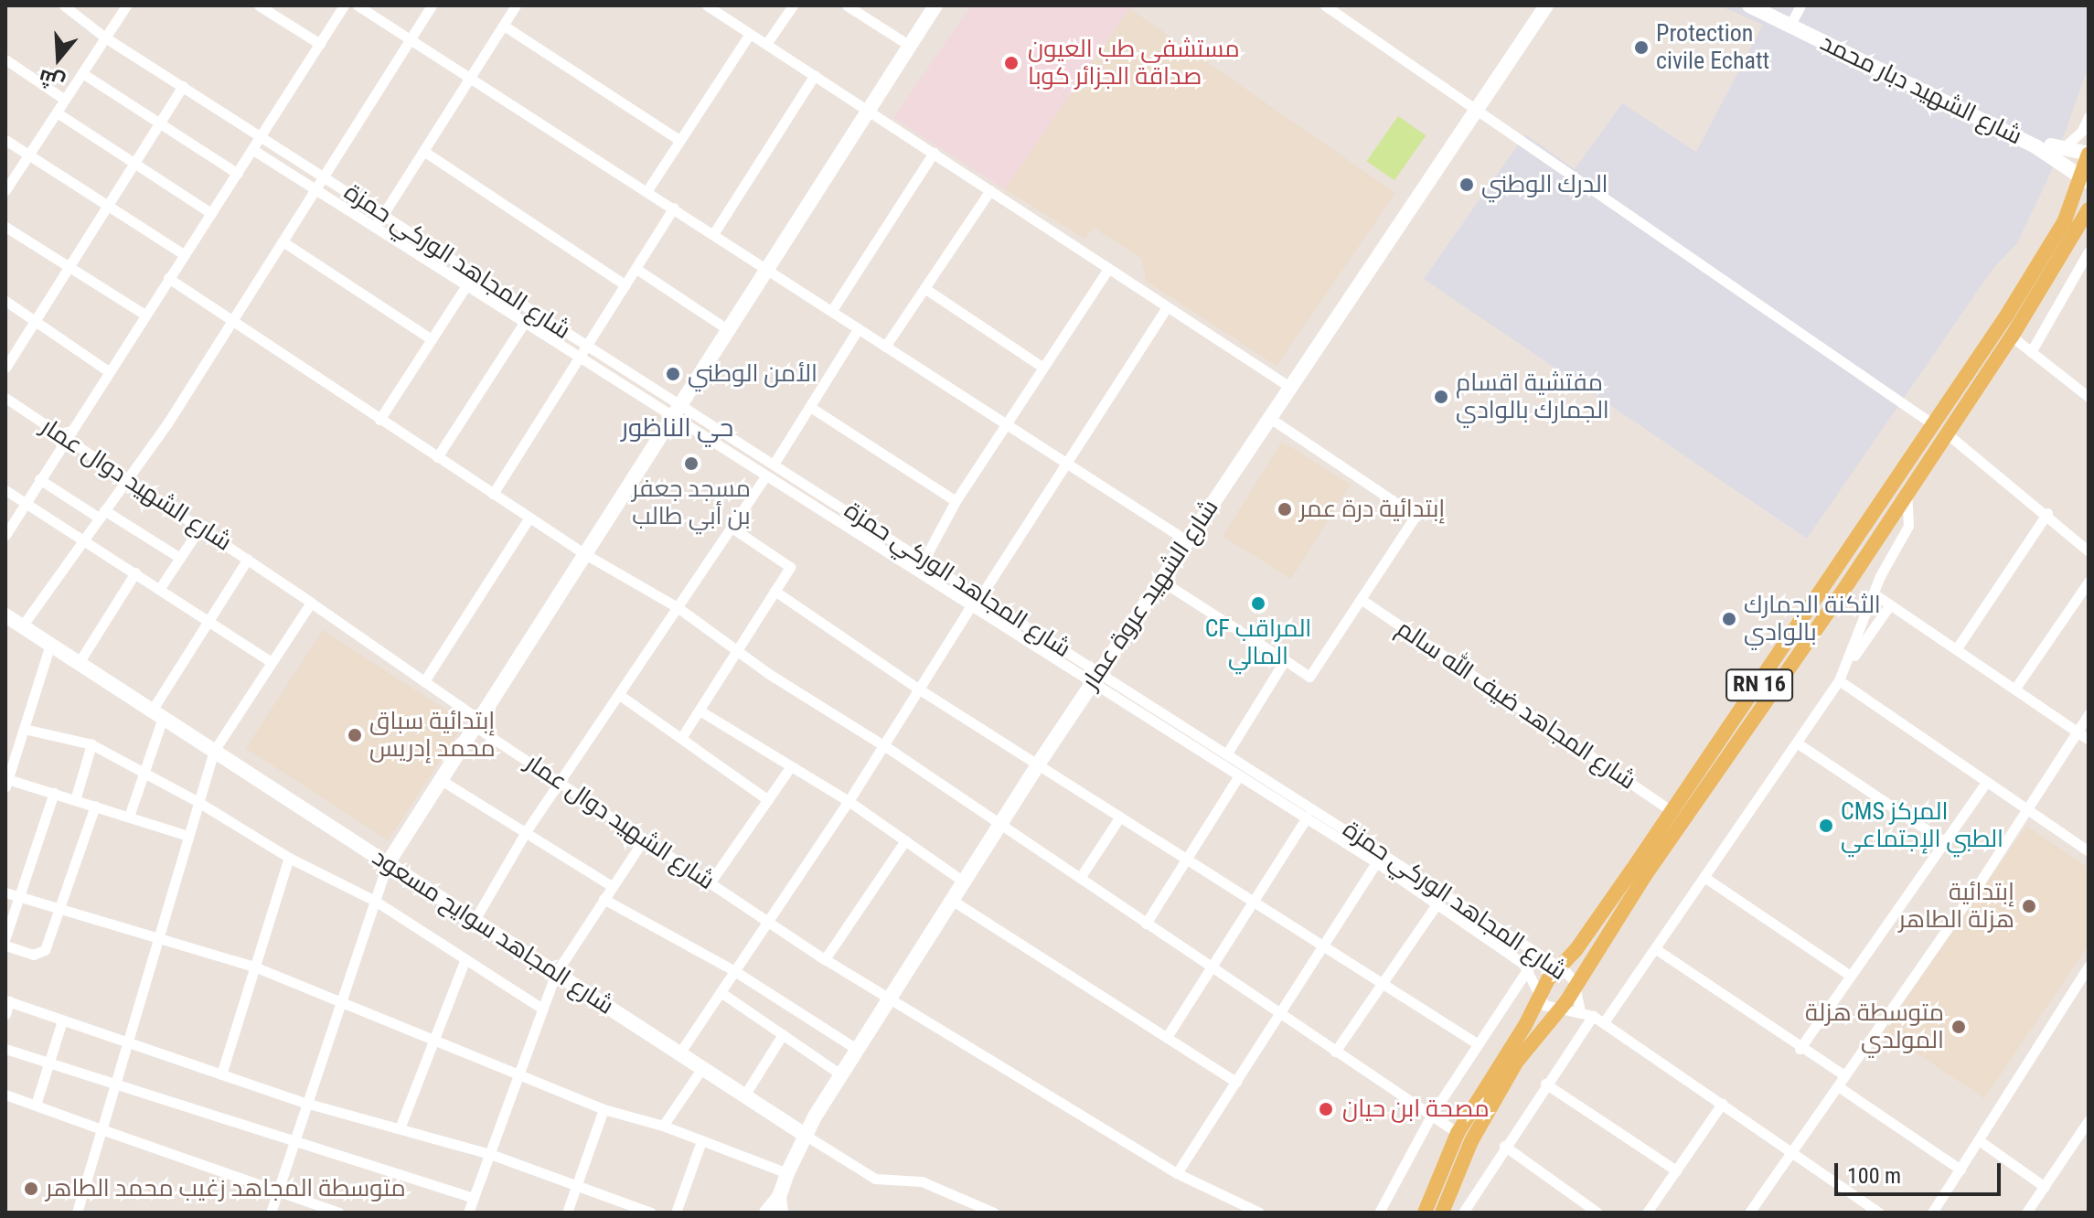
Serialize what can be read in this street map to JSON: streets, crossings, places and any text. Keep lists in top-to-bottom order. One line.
{"streets":{"main road":["RN 16"],"street":["شارع الشهيد دبار محمد","شارع المجاهد الوركي حمزة","شارع الشهيد دوال عمار","شارع الشهيد عروة عمار","شارع المجاهد ضيف الله سالم","شارع المجاهد سوايح مسعود"]},"crossings":[["شارع الشهيد دبار محمد","RN 16"],["شارع المجاهد الوركي حمزة","شارع الشهيد عروة عمار"],["شارع المجاهد الوركي حمزة","RN 16"],["شارع الشهيد دوال عمار","شارع الشهيد عروة عمار"],["شارع الشهيد عروة عمار","شارع المجاهد سوايح مسعود"],["RN 16","شارع المجاهد ضيف الله سالم"]],"districts":["حي الناظور"],"places":["Protection civile Echatt","مستشفى طب العيون صداقة الجزائر كوبا","الدرك الوطني","الأمن الوطني","مفتشية اقسام الجمارك بالوادي","مسجد جعفر بن أبي طالب","إبتدائية درة عمر","CF المراقب المالي","الثكنة الجمارك بالوادي","إبتدائية سباق محمد إدريس","CMS المركز الطبي الإجتماعي","إبتدائية هزلة الطاهر","متوسطة هزلة المولدي","مصحة ابن حيان","متوسطة المجاهد زغيب محمد الطاهر"],"scale_bar":"100 m","north":"bottom"}
